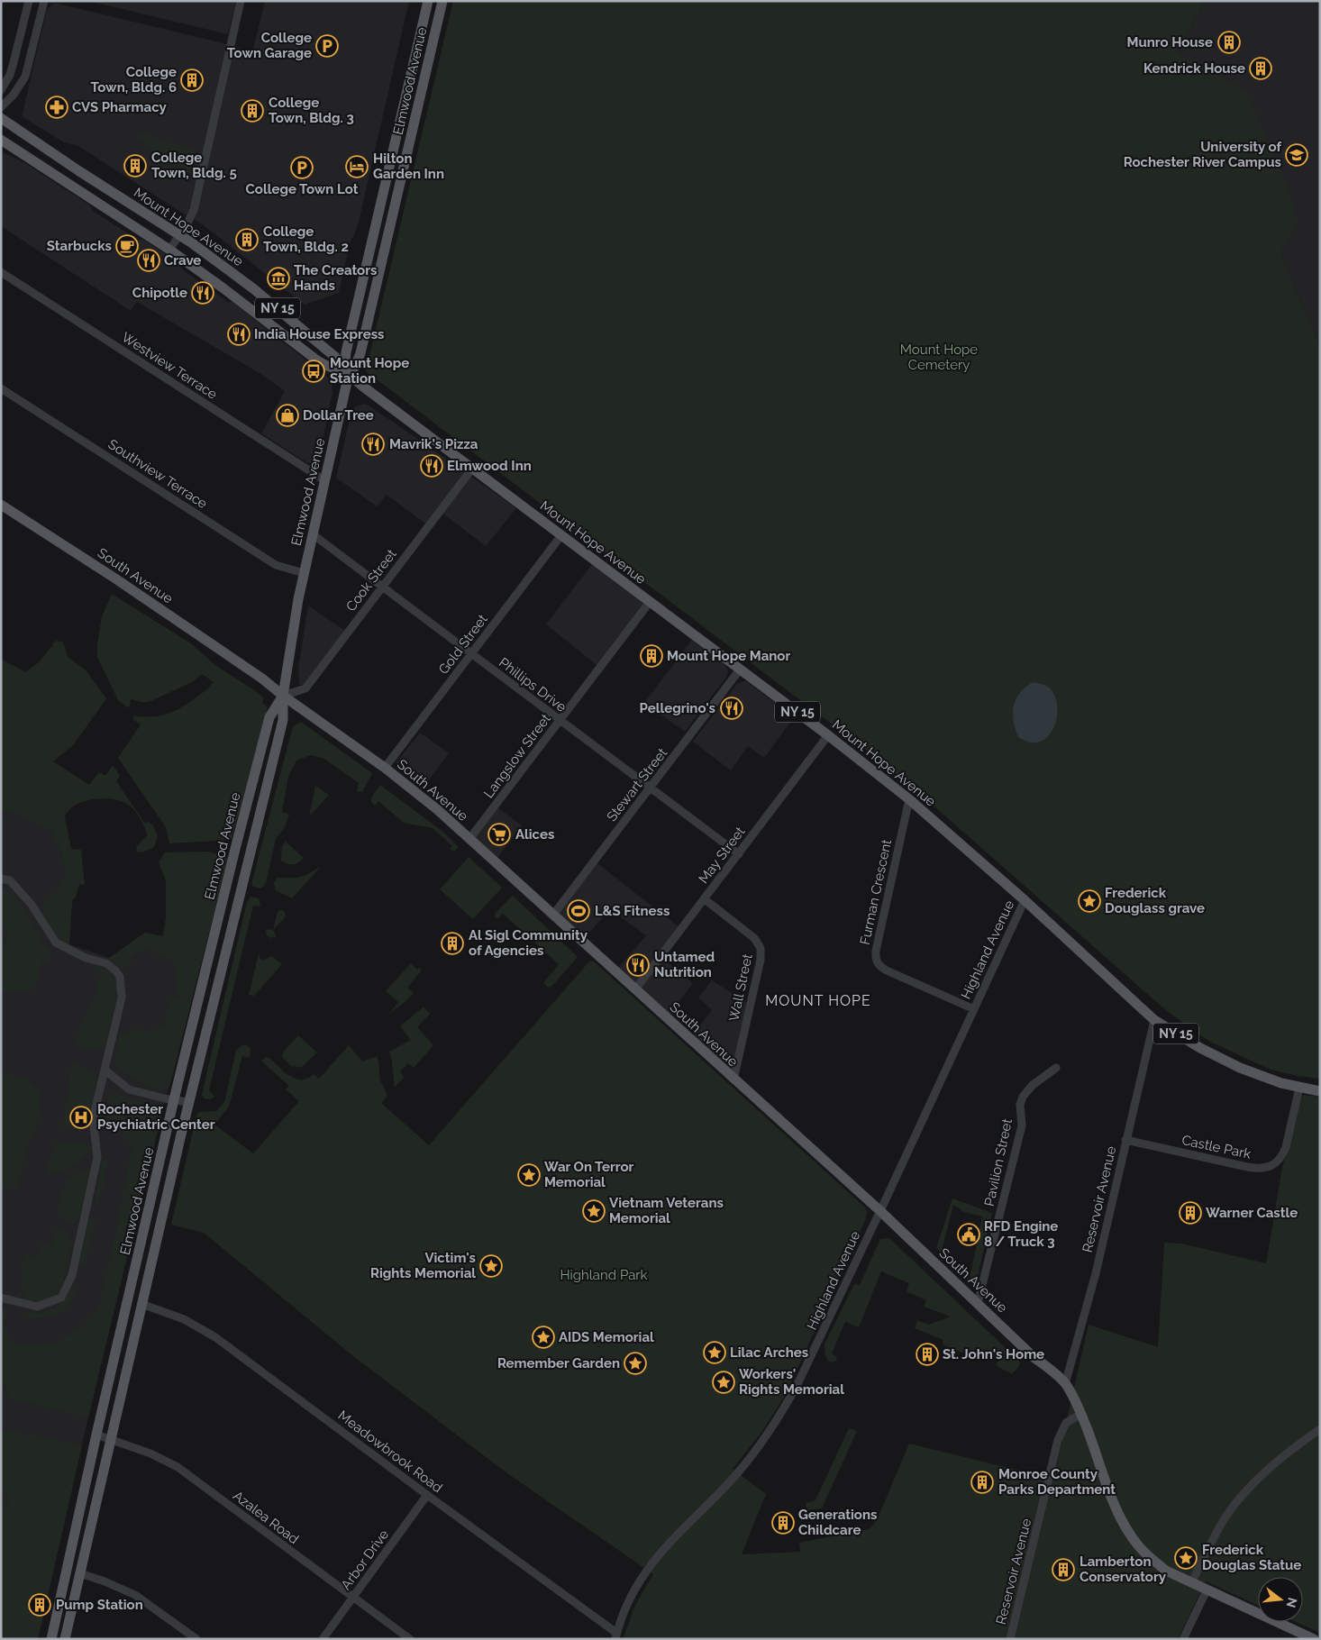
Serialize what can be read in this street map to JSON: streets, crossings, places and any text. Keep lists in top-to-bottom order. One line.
{"streets":{"main road":["Elmwood Avenue","Mount Hope Avenue","NY 15","South Avenue"],"street":["Westview Terrace","Southview Terrace","Cook Street","Gold Street","Phillips Drive","Langslow Street","Stewart Street","May Street","Furman Crescent","Highland Avenue","Wall Street","Castle Park","Pavilion Street","Reservoir Avenue","Meadowbrook Road","Azalea Road","Arbor Drive"]},"crossings":[["Elmwood Avenue","Mount Hope Avenue"],["Elmwood Avenue","Westview Terrace"],["Elmwood Avenue","Southview Terrace"],["Elmwood Avenue","South Avenue"],["Elmwood Avenue","Cook Street"],["Elmwood Avenue","Phillips Drive"],["Elmwood Avenue","Meadowbrook Road"],["Elmwood Avenue","Azalea Road"],["Mount Hope Avenue","Cook Street"],["Mount Hope Avenue","Gold Street"],["Mount Hope Avenue","Langslow Street"],["Mount Hope Avenue","Stewart Street"],["Mount Hope Avenue","May Street"],["Mount Hope Avenue","Furman Crescent"],["Mount Hope Avenue","Highland Avenue"],["Mount Hope Avenue","Castle Park"],["Mount Hope Avenue","Reservoir Avenue"],["South Avenue","Cook Street"],["South Avenue","Gold Street"],["South Avenue","Langslow Street"],["South Avenue","Stewart Street"],["South Avenue","May Street"],["South Avenue","Highland Avenue"],["South Avenue","Wall Street"],["South Avenue","Pavilion Street"],["South Avenue","Reservoir Avenue"],["Cook Street","Phillips Drive"],["Gold Street","Phillips Drive"],["Phillips Drive","Langslow Street"],["Phillips Drive","Stewart Street"],["Phillips Drive","May Street"],["May Street","Wall Street"],["Furman Crescent","Highland Avenue"],["Highland Avenue","Meadowbrook Road"],["Castle Park","Reservoir Avenue"],["Meadowbrook Road","Arbor Drive"],["Azalea Road","Arbor Drive"]],"districts":["MOUNT HOPE"],"parks":["Mount Hope Cemetery","Highland Park"],"places":{"building":["Munro House","Kendrick House","College Town, Bldg. 6","College Town, Bldg. 3","College Town, Bldg. 5","College Town, Bldg. 2","Mount Hope Manor","Al Sigl Community of Agencies","Warner Castle","St. John's Home","Monroe County Parks Department","Generations Childcare","Lamberton Conservatory","Pump Station"],"parking":["College Town Garage","College Town Lot"],"pharmacy":["CVS Pharmacy"],"school or university":["University of Rochester River Campus"],"hotel":["Hilton Garden Inn"],"cafe":["Starbucks"],"restaurant":["Crave","Chipotle","India House Express","Mavrik's Pizza","Elmwood Inn","Pellegrino's","Untamed Nutrition"],"museum":["The Creators Hands"],"bus stop":["Mount Hope Station"],"shop":["Dollar Tree"],"supermarket":["Alices"],"place":["Frederick Douglass grave","War On Terror Memorial","Vietnam Veterans Memorial","Victim's Rights Memorial","AIDS Memorial","Lilac Arches","Remember Garden","Workers' Rights Memorial","Frederick Douglas Statue"],"sports":["L&S Fitness"],"hospital":["Rochester Psychiatric Center"],"public building":["RFD Engine 8 / Truck 3"]},"north":"right"}
